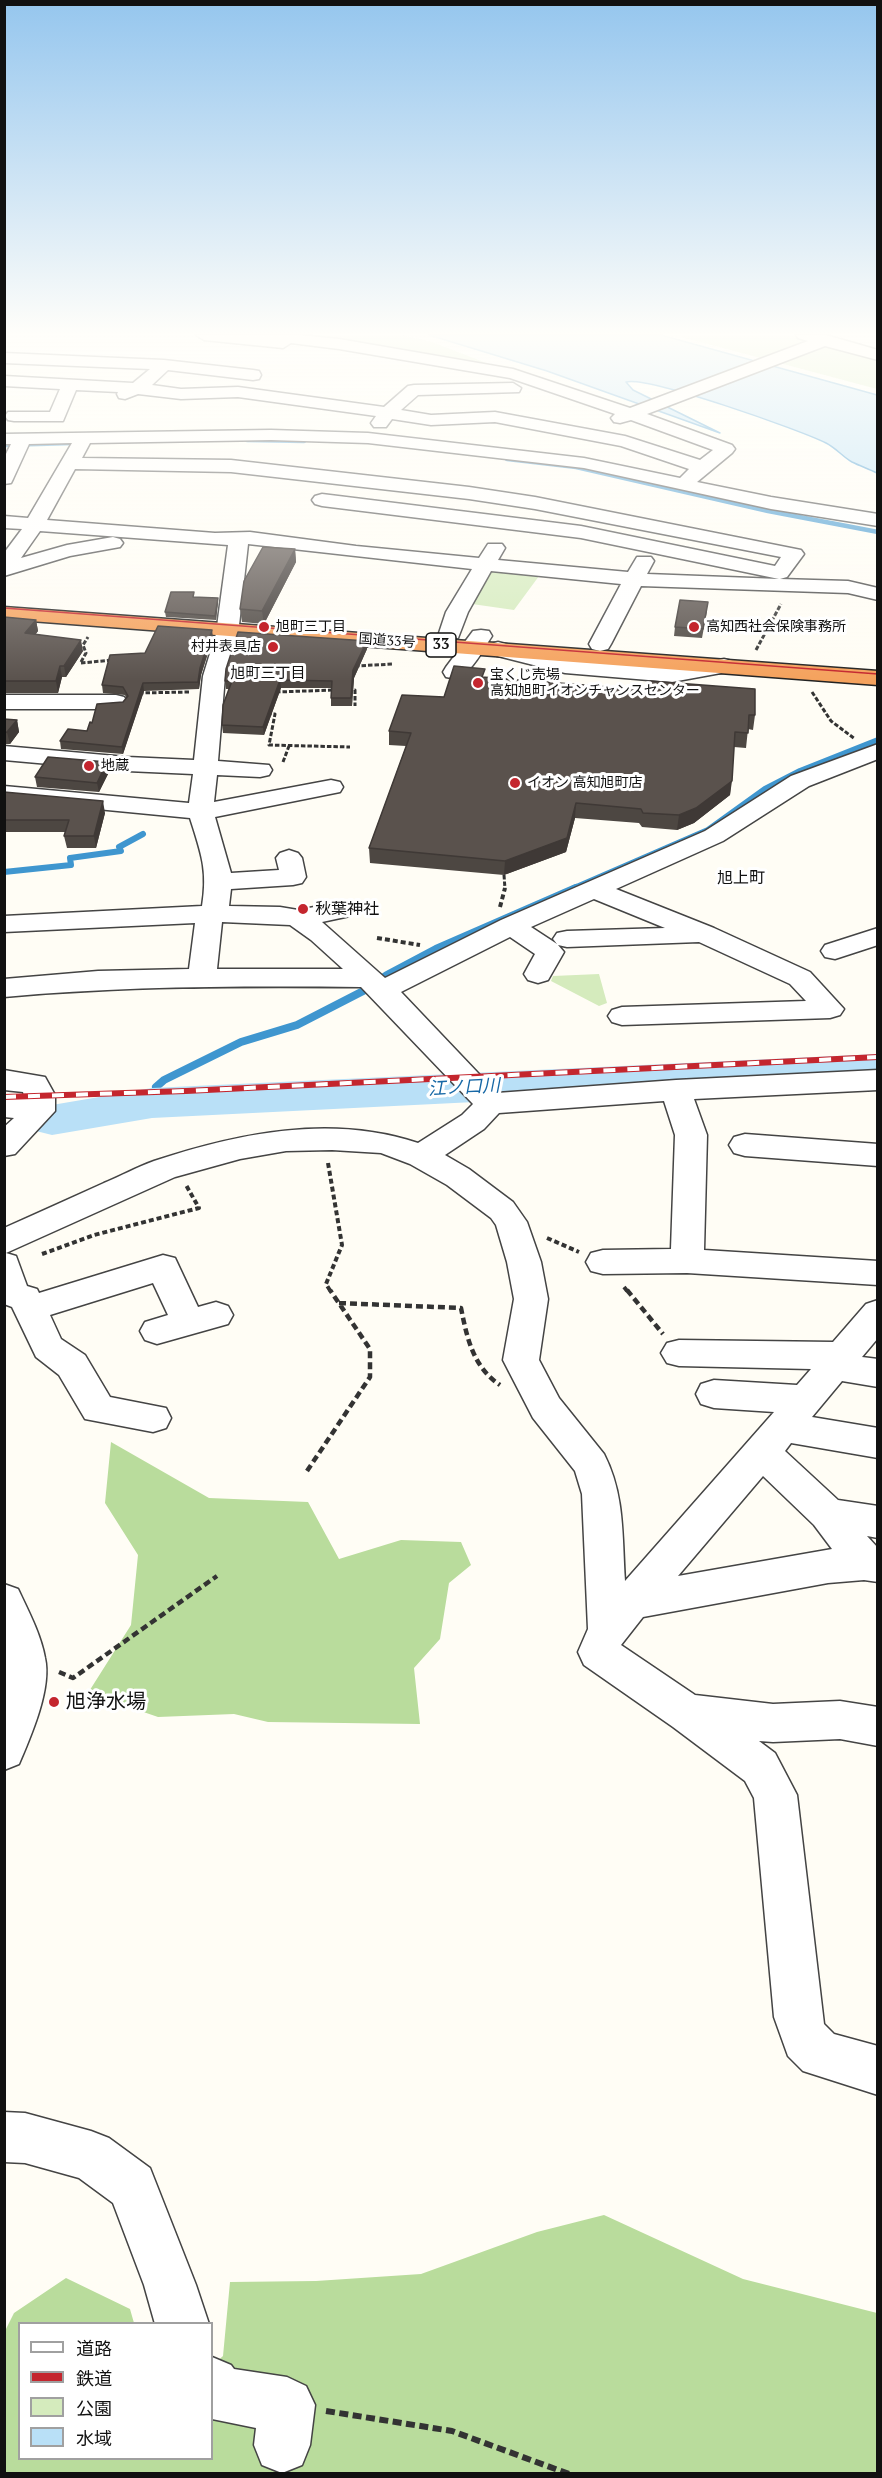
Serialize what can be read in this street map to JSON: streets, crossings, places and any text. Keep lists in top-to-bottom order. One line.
{"streets":{"highway":["国道33号","33"]},"districts":["旭町三丁目","旭上町"],"water":["江ノ口川"],"places":["旭町三丁目","高知西社会保険事務所","村井表具店","宝くじ売場 高知旭町イオンチャンスセンター","地蔵","イオン 高知旭町店","秋葉神社","旭浄水場"],"legend":["道路","鉄道","公園","水域"]}
